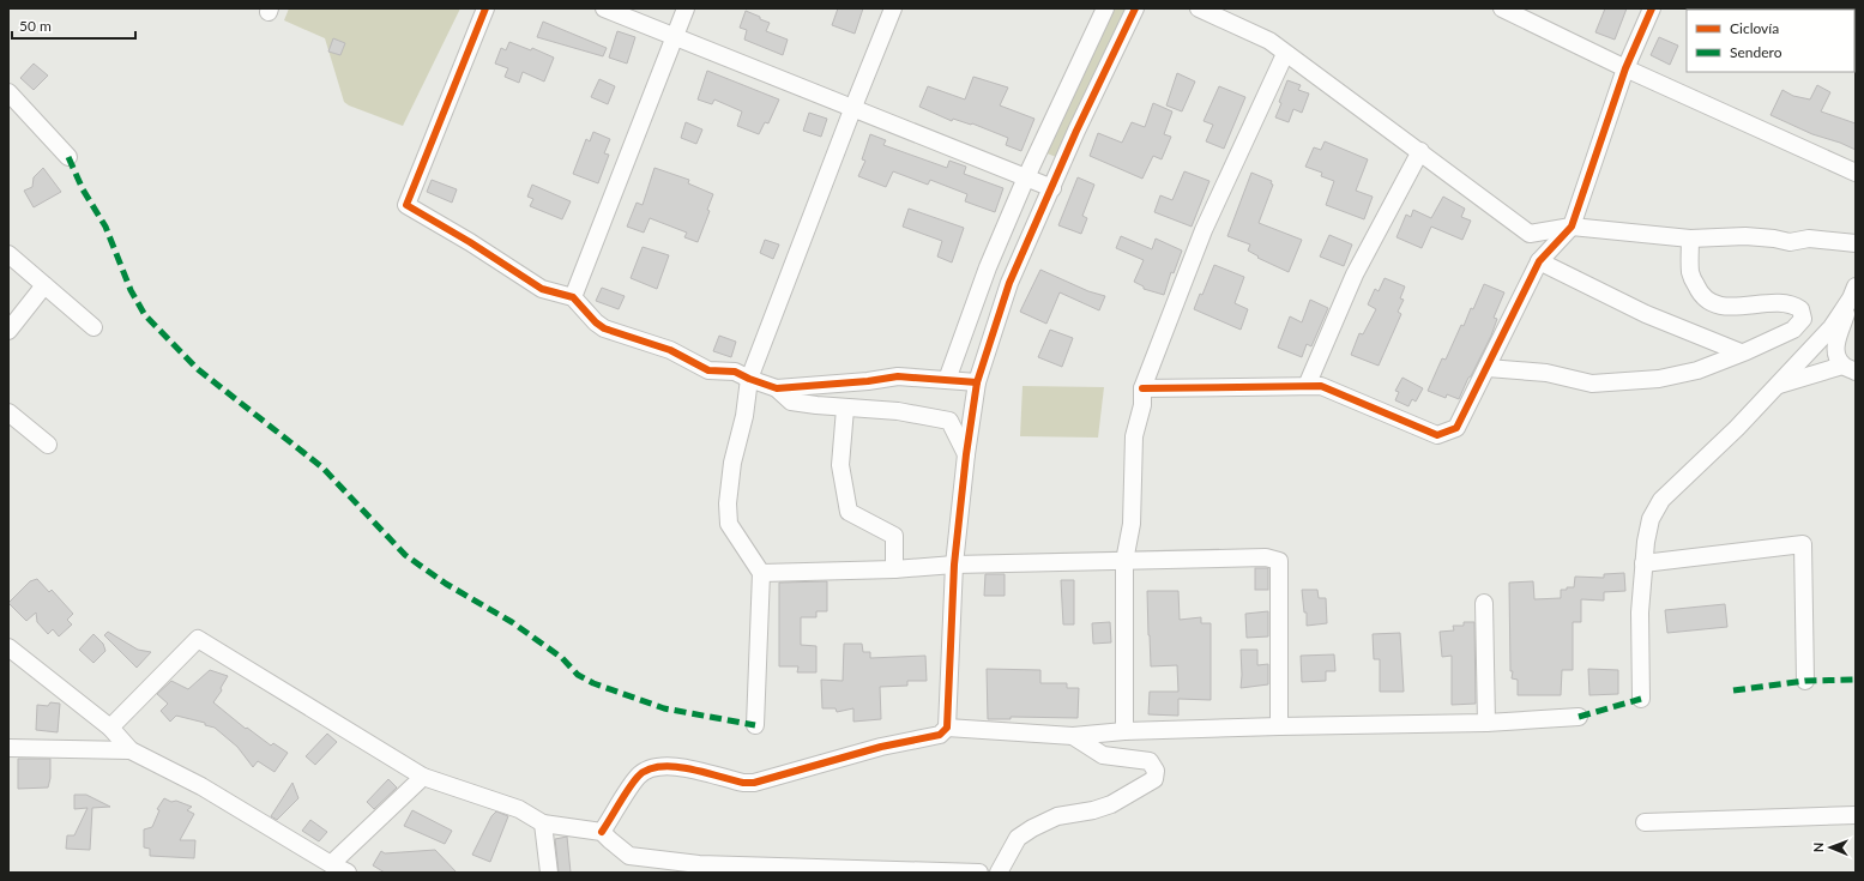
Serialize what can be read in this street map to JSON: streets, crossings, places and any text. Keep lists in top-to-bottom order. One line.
{"legend":["Ciclovía","Sendero"],"scale_bar":"50 m","north":"left"}
